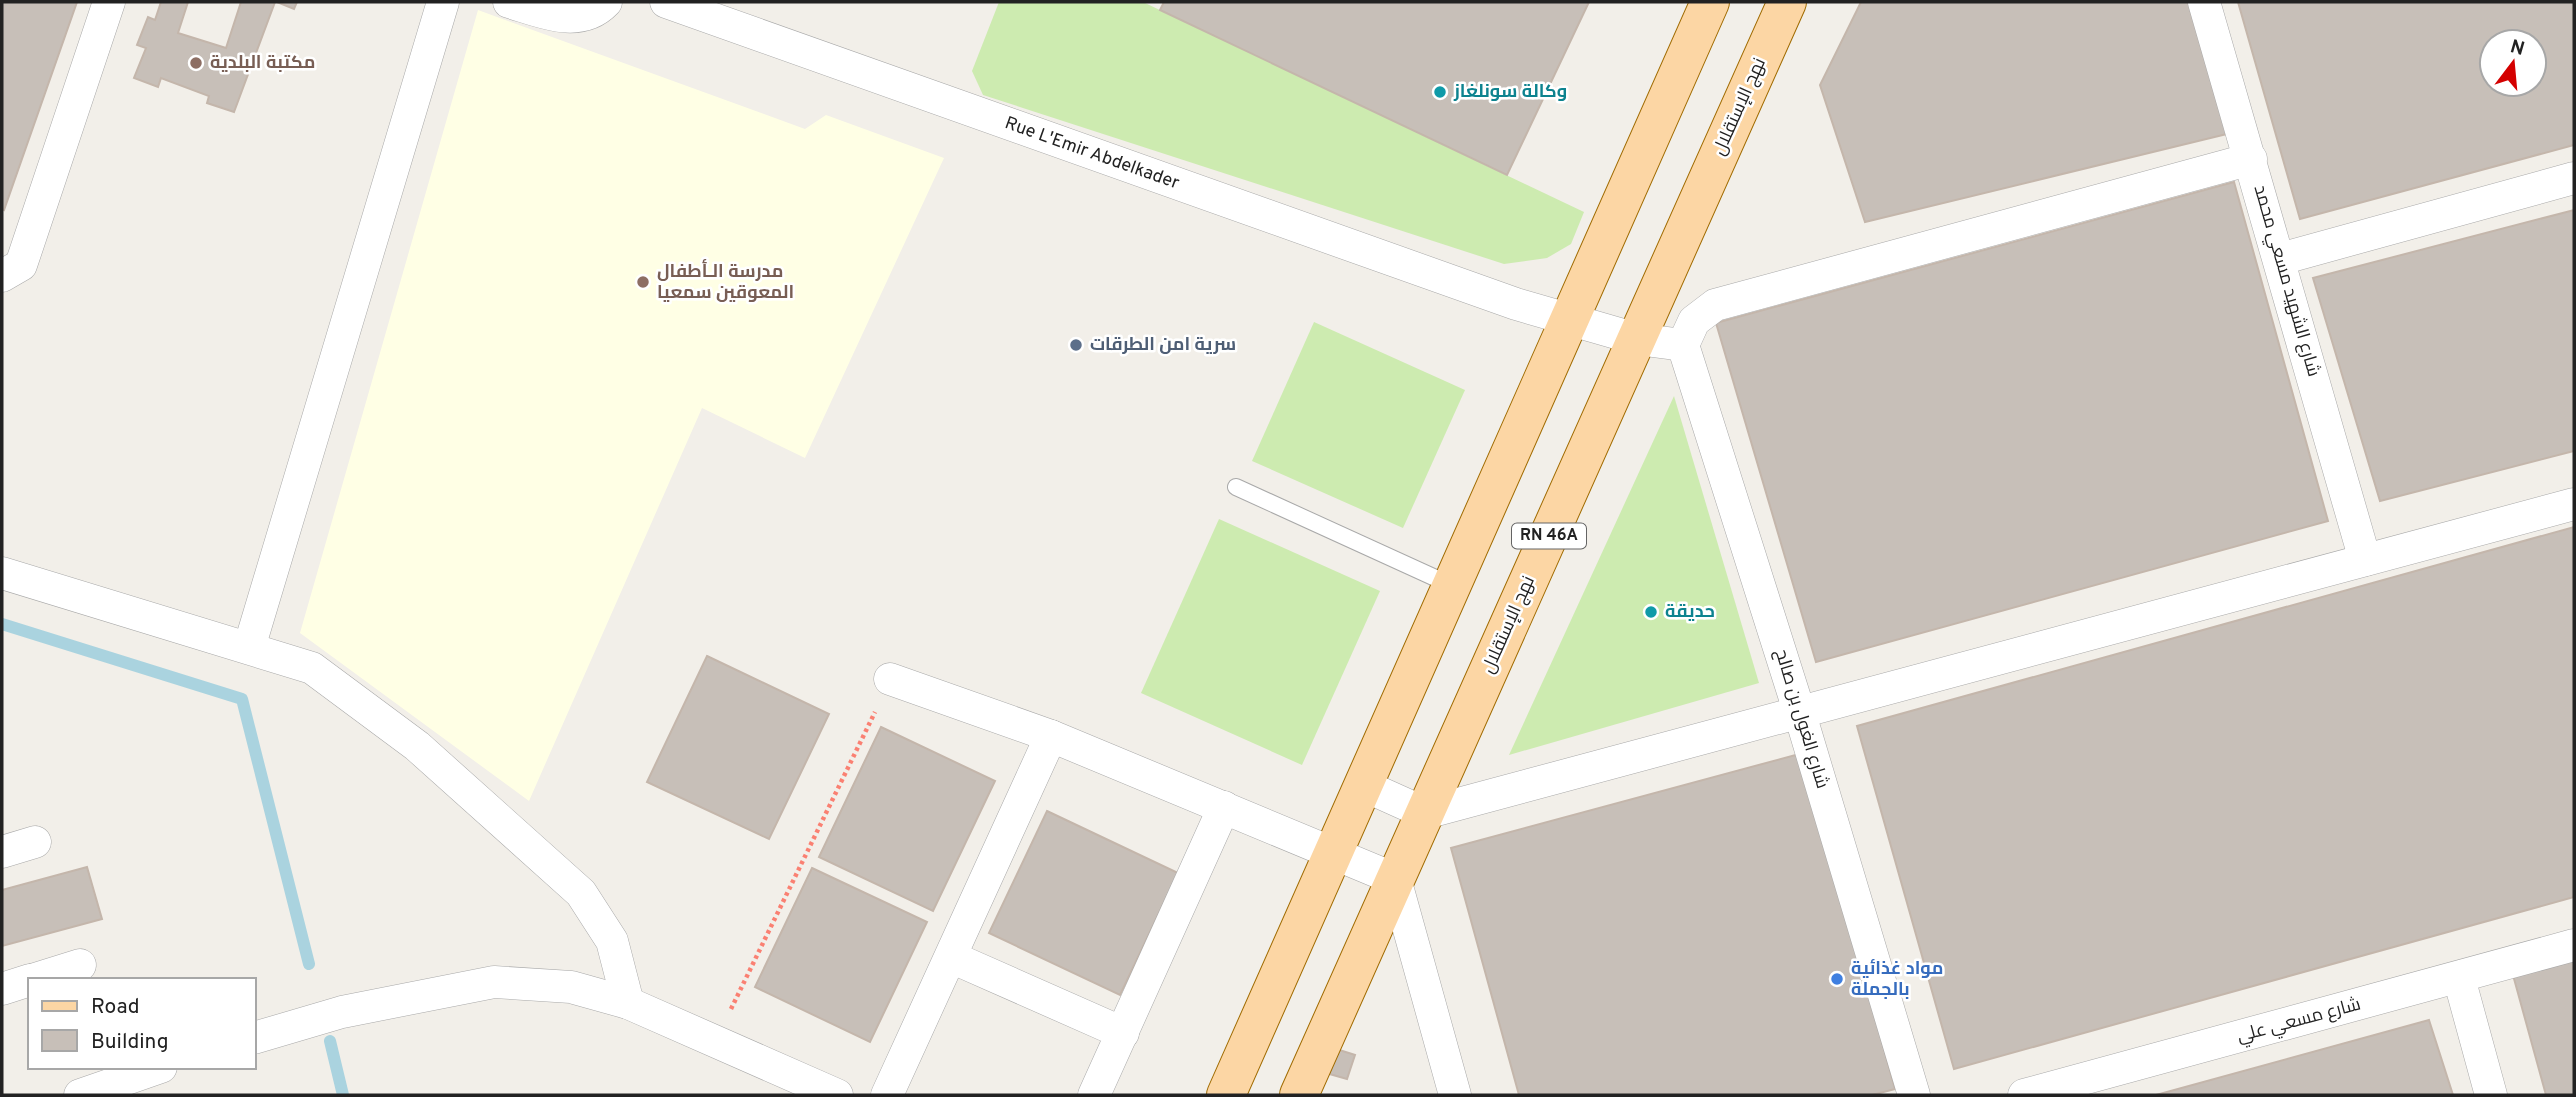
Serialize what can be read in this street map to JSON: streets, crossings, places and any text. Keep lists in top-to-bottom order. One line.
{"streets":{"main road":["نهج الإستقلال","RN 46A"],"street":["Rue L'Emir Abdelkader","شارع الشهيد مسعي محمد","شارع الغول بن صالح","شارع مسعي علي"]},"crossings":[["نهج الإستقلال","Rue L'Emir Abdelkader"],["Rue L'Emir Abdelkader","شارع الغول بن صالح"]],"places":["مكتبة البلدية","وكالة سونلغاز","مدرسة الـأطفال المعوقين سمعيا","سرية امن الطرقات","حديقة","مواد غذائية بالجملة"],"legend":["Road","Building"],"north":"top"}
